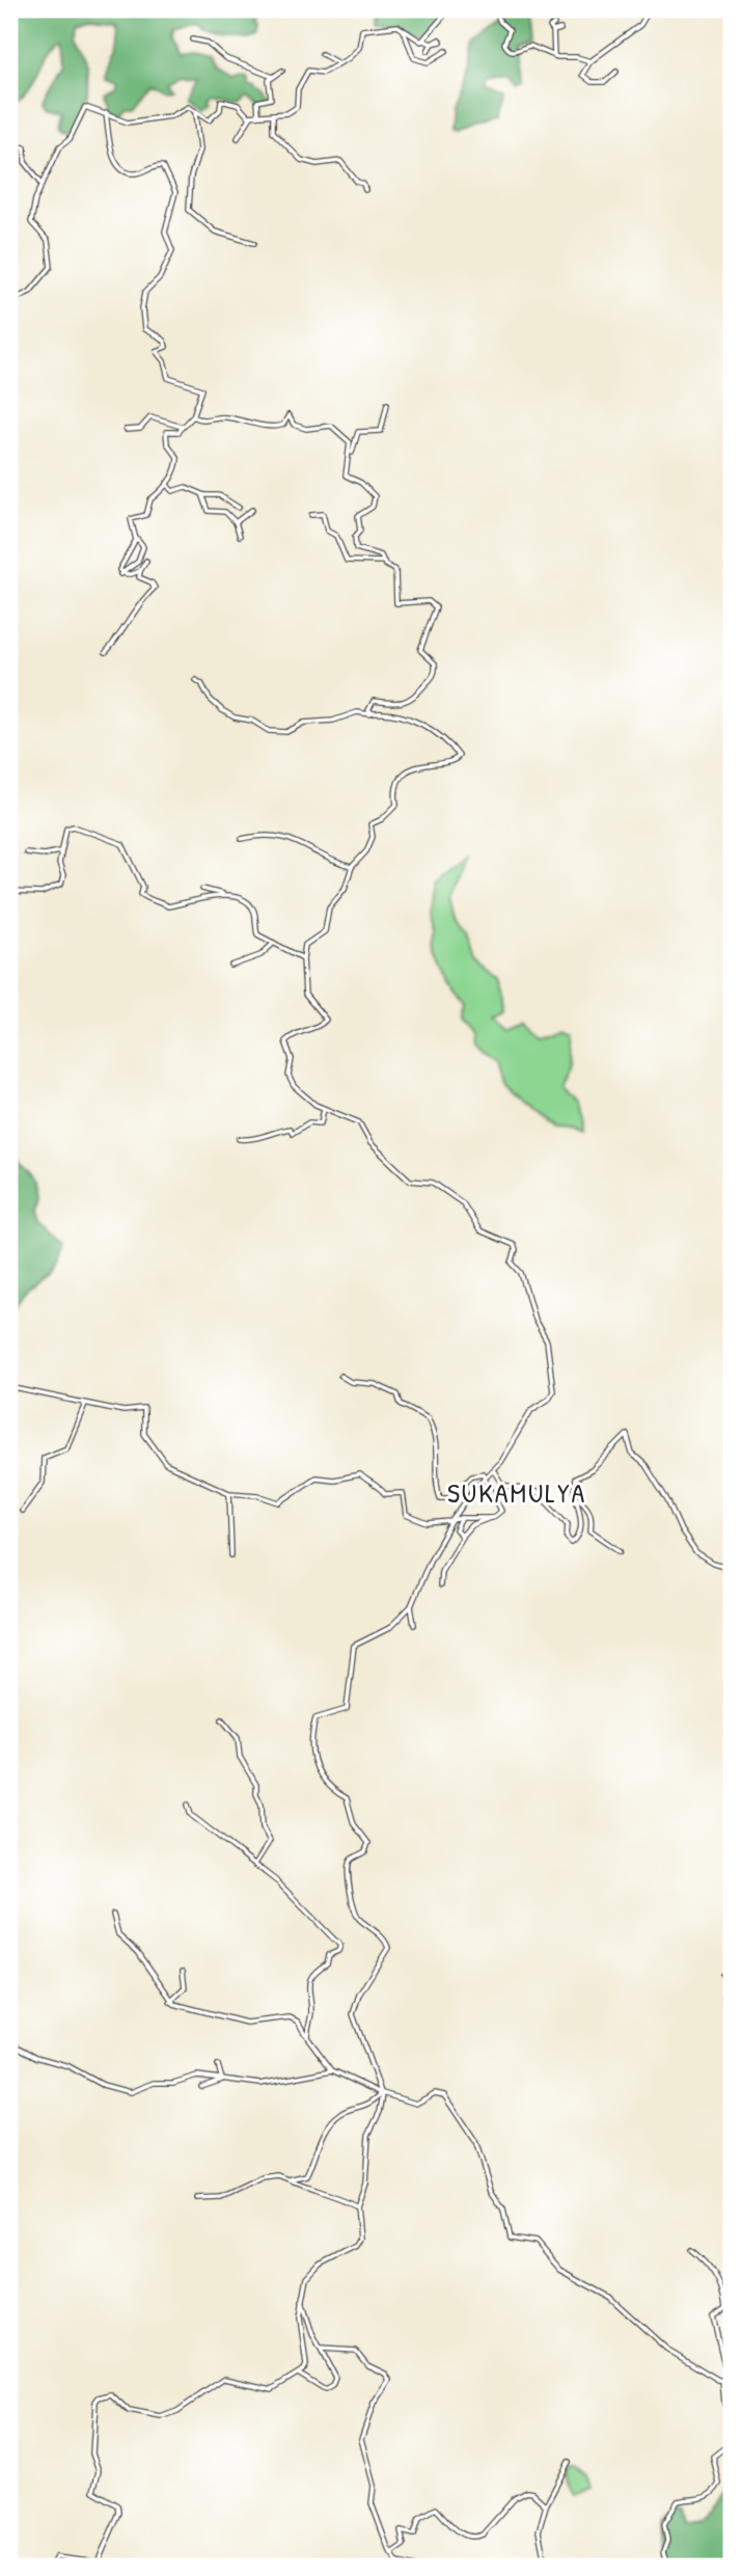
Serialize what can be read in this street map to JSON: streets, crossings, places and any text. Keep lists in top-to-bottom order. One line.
{"districts":["SUKAMULYA"]}
